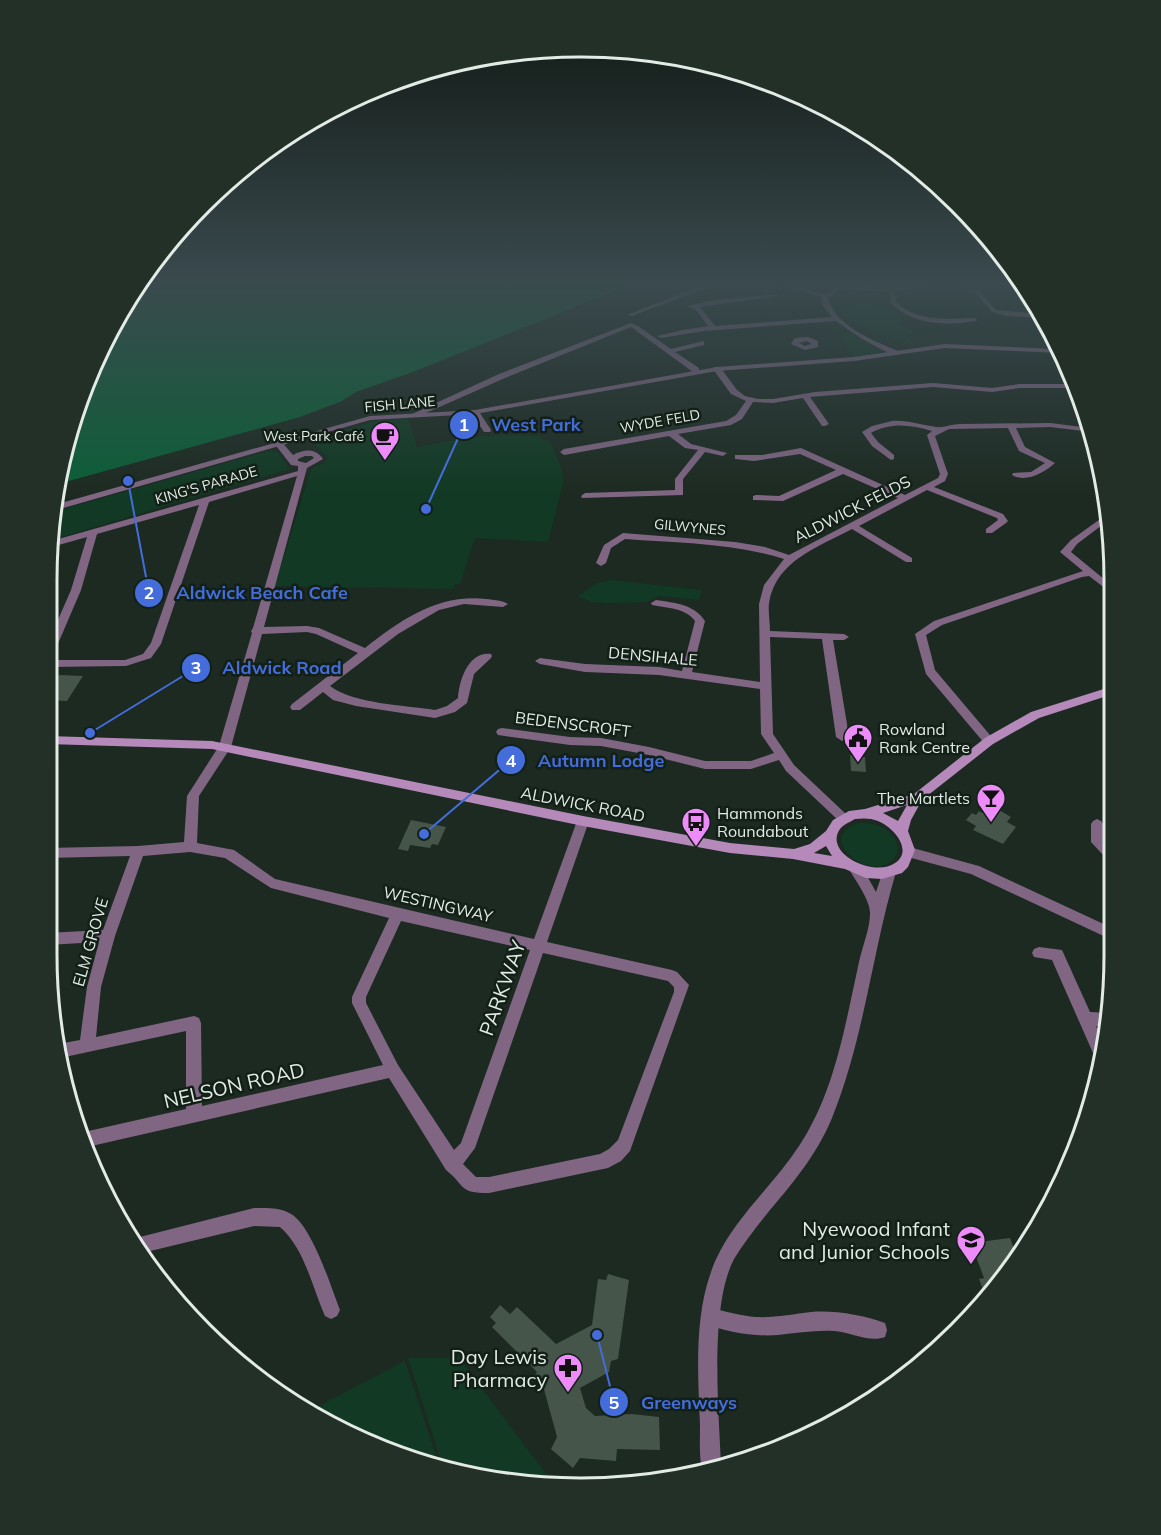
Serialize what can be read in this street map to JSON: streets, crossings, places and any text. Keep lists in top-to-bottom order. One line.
{"streets":{"main road":["ALDWICK ROAD"],"street":["FISH LANE","WYDE FELD","KING'S PARADE","ALDWICK FELDS","GILWYNES","DENSIHALE","BEDENSCROFT","WESTINGWAY","ELM GROVE","PARKWAY","NELSON ROAD"]},"crossings":[["ALDWICK FELDS","GILWYNES"],["ALDWICK FELDS","DENSIHALE"],["ALDWICK FELDS","BEDENSCROFT"],["ALDWICK FELDS","ALDWICK ROAD"],["ALDWICK ROAD","PARKWAY"],["WESTINGWAY","ELM GROVE"],["WESTINGWAY","PARKWAY"]],"places":{"cafe":["West Park Café"],"other":["Aldwick Beach Cafe","West Park","Aldwick Road","Autumn Lodge","Greenways"],"public building":["Rowland Rank Centre"],"bar":["The Martlets"],"bus stop":["Hammonds Roundabout"],"school or university":["Nyewood Infant and Junior Schools"],"pharmacy":["Day Lewis Pharmacy"]}}
